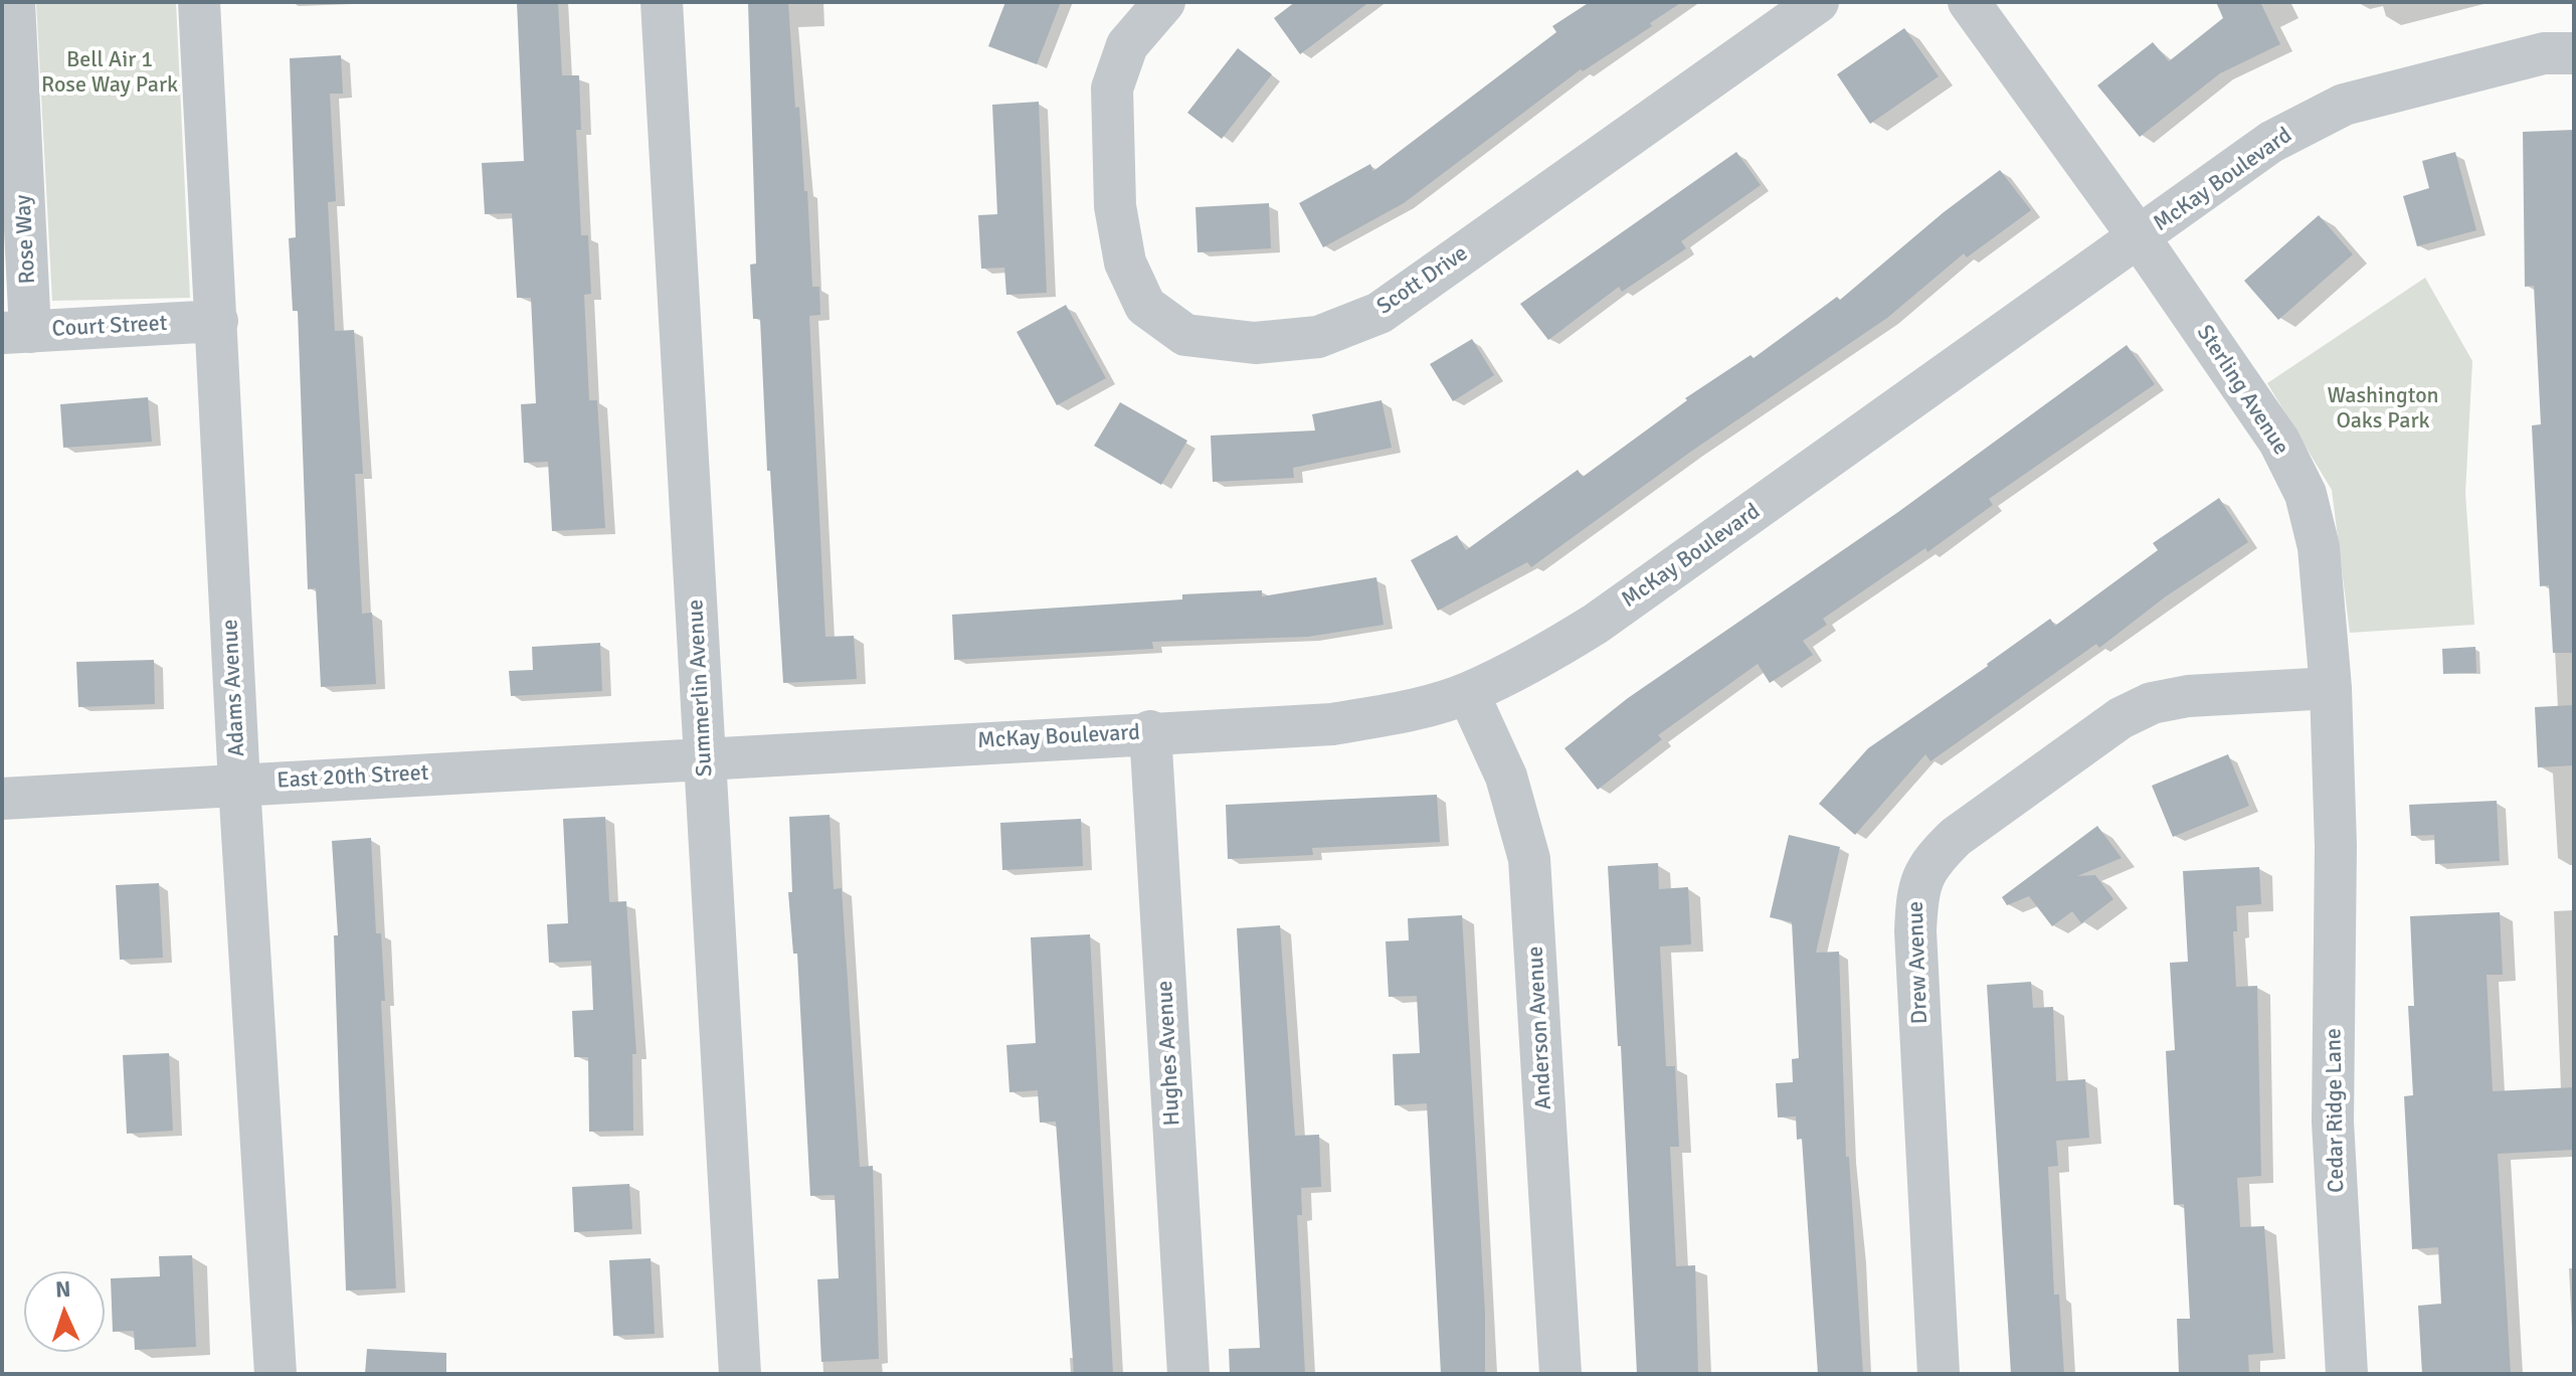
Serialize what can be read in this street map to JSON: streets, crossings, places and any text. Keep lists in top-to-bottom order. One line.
{"streets":{"street":["McKay Boulevard","Rose Way","Scott Drive","Court Street","Sterling Avenue","Adams Avenue","Summerlin Avenue","East 20th Street","Drew Avenue","Anderson Avenue","Hughes Avenue","Cedar Ridge Lane"]},"crossings":[["McKay Boulevard","Sterling Avenue"],["McKay Boulevard","Summerlin Avenue"],["McKay Boulevard","East 20th Street"],["McKay Boulevard","Anderson Avenue"],["McKay Boulevard","Hughes Avenue"],["Rose Way","Court Street"],["Court Street","Adams Avenue"],["Sterling Avenue","Drew Avenue"],["Sterling Avenue","Cedar Ridge Lane"],["Adams Avenue","East 20th Street"],["Summerlin Avenue","East 20th Street"]],"parks":["Bell Air 1 Rose Way Park","Washington Oaks Park"],"north":"top"}
